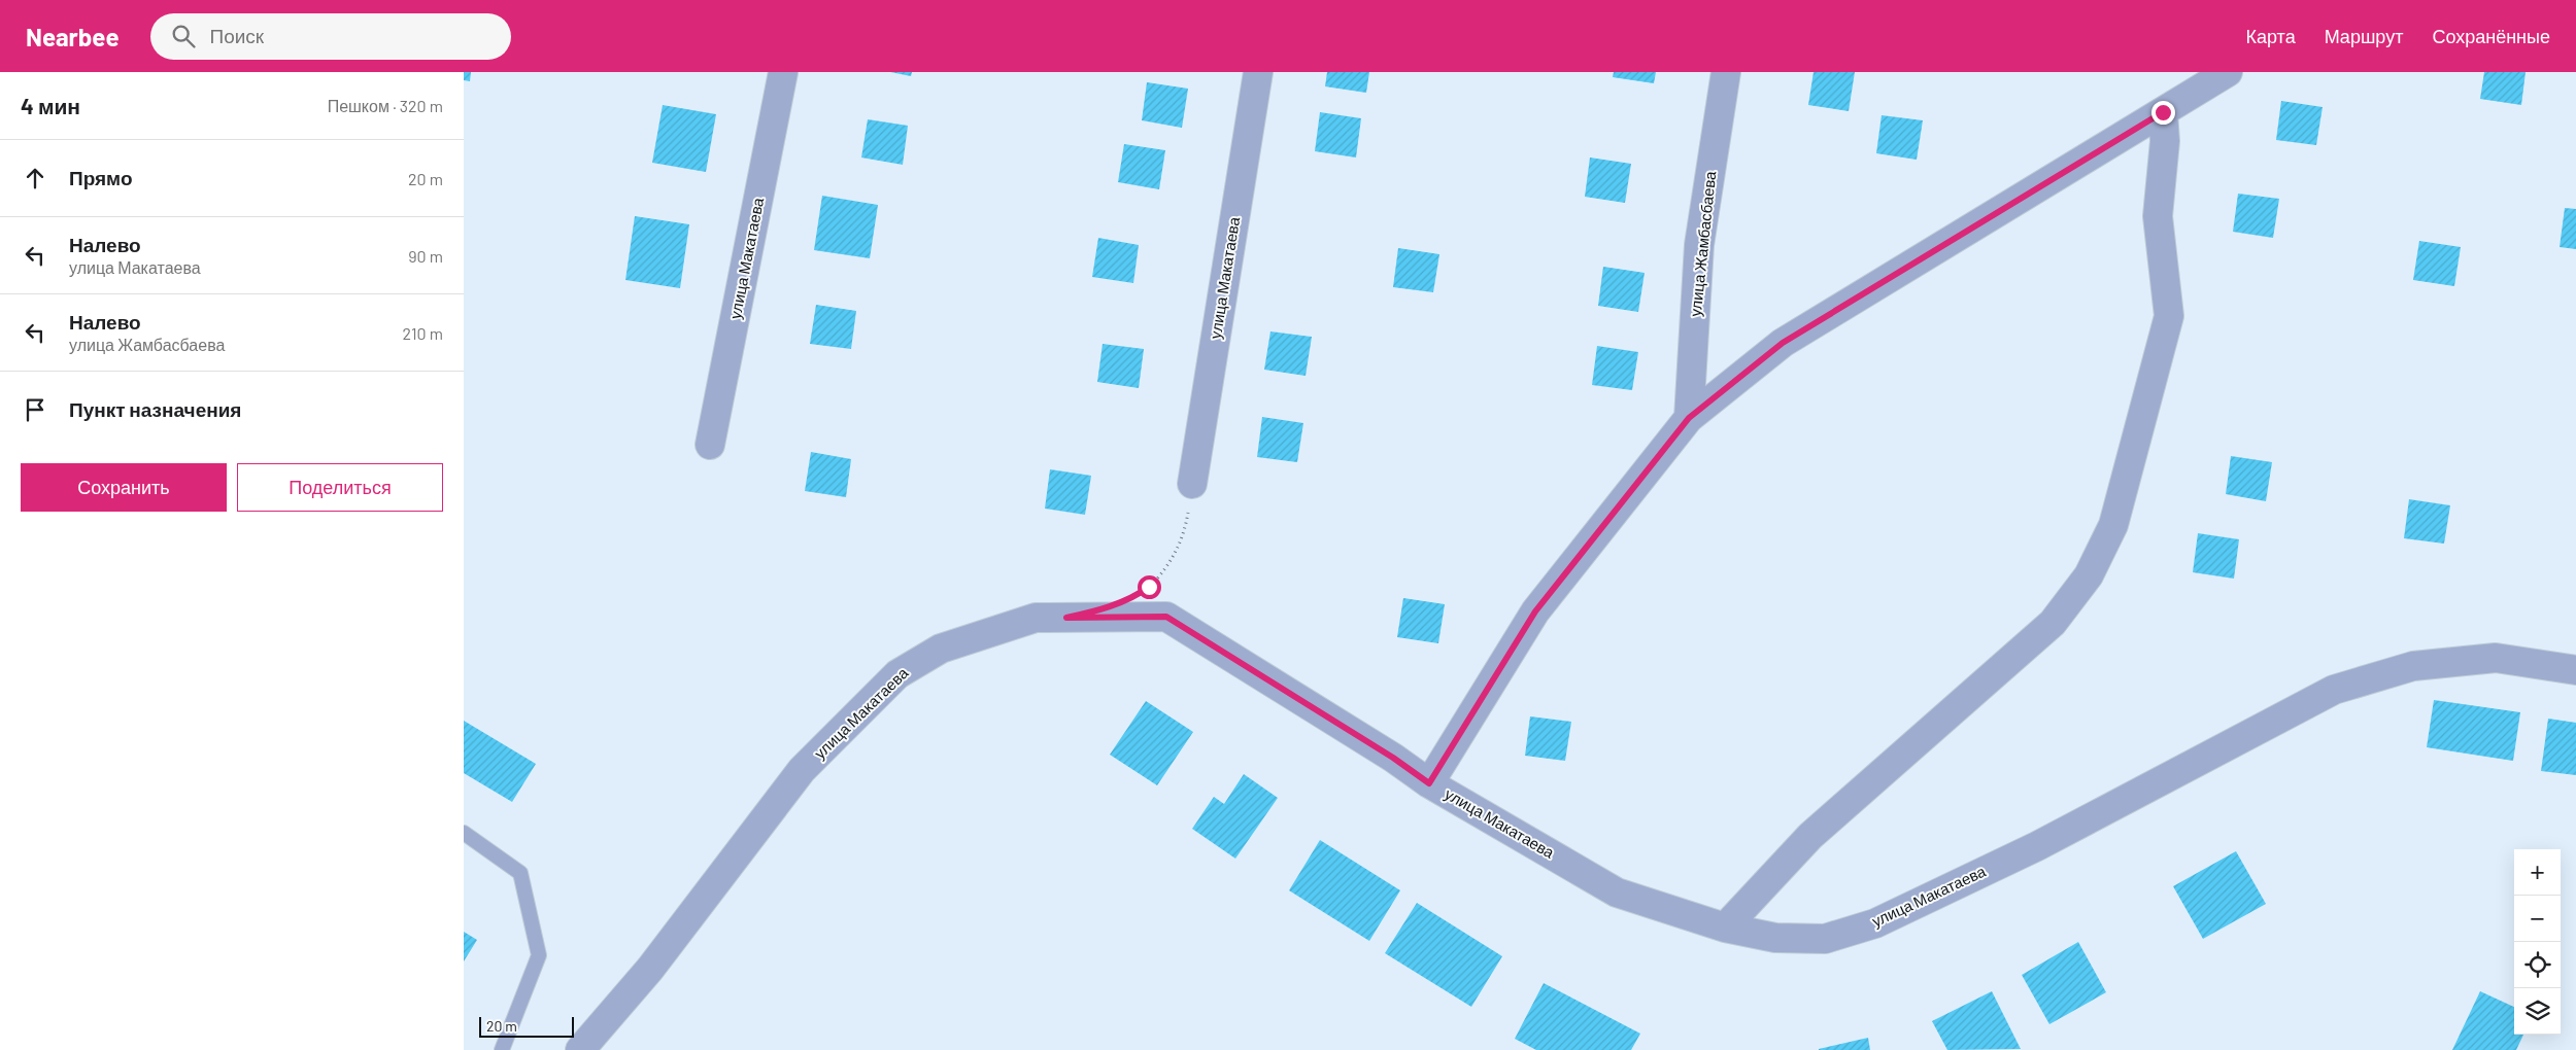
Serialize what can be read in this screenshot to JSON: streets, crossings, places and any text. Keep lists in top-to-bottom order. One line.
{"streets":{"street":["улица Жамбасбаева","улица Макатаева"]},"scale_bar":"20 m","page":{"header":"Nearbee","search":"Поиск","nav":["Карта","Маршрут","Сохранённые"],"heading":["4 мин","Пешком · 320 m"],"list":[["Прямо","20 m"],["Налево","улица Макатаева","90 m"],["Налево","улица Жамбасбаева","210 m"],"Пункт назначения"],"buttons":["Сохранить","Поделиться"],"map_buttons":["+","−"],"scale":"20 m"}}
